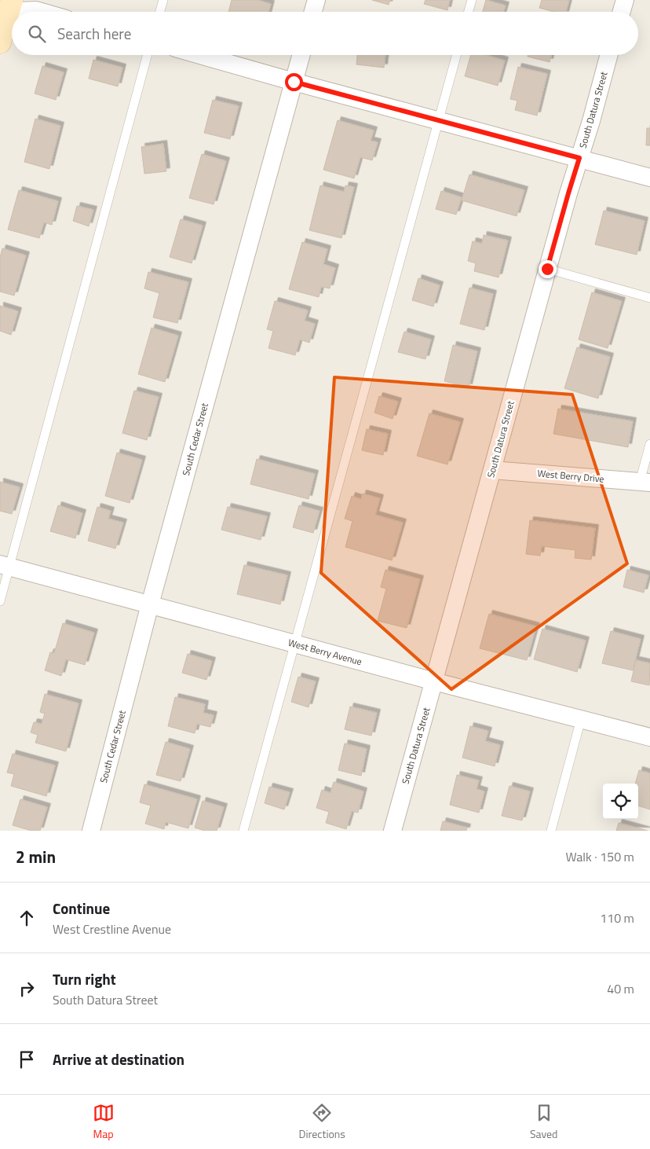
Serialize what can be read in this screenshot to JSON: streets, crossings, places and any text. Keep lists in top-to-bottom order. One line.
{"streets":{"street":["South Datura Street","South Cedar Street","West Berry Drive","West Berry Avenue"]},"crossings":[["South Datura Street","West Berry Drive"],["South Datura Street","West Berry Avenue"],["South Cedar Street","West Berry Avenue"]],"page":{"search":"Search here","heading":["2 min","Walk · 150 m"],"list":[["Continue","West Crestline Avenue","110 m"],["Turn right","South Datura Street","40 m"],"Arrive at destination"],"nav":["Map","Directions","Saved"]}}
